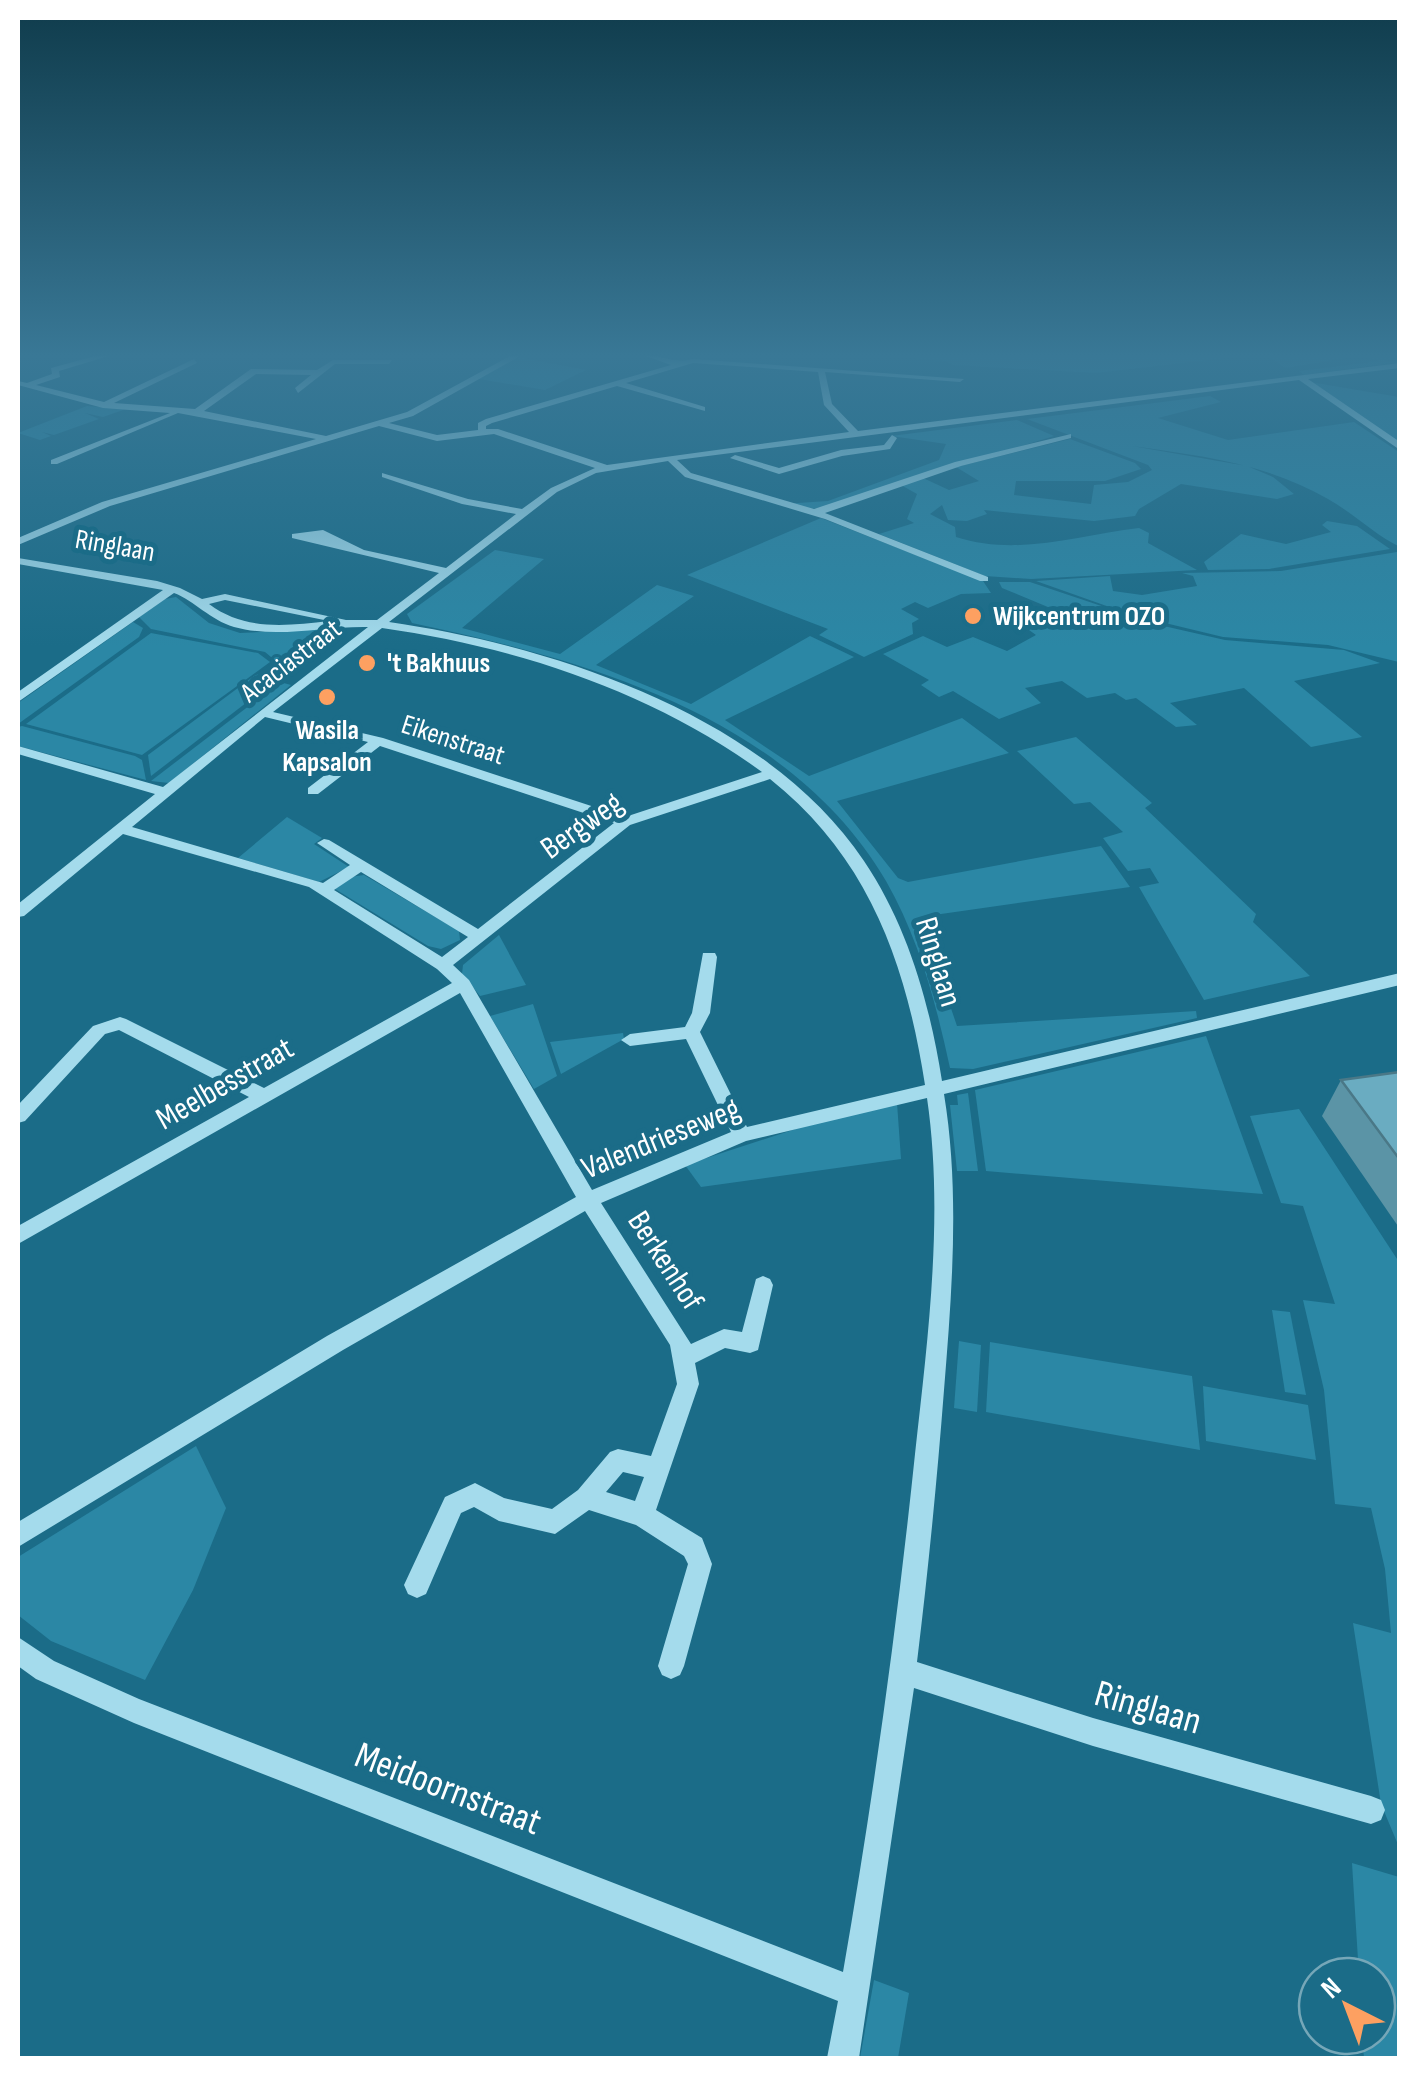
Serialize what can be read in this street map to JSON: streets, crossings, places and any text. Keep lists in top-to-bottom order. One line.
{"streets":{"street":["Ringlaan","Acaciastraat","Eikenstraat","Bergweg","Meelbesstraat","Valendrieseweg","Berkenhof","Meidoornstraat"]},"crossings":[["Ringlaan","Acaciastraat"],["Ringlaan","Bergweg"],["Ringlaan","Valendrieseweg"],["Ringlaan","Meidoornstraat"],["Acaciastraat","Eikenstraat"],["Acaciastraat","Berkenhof"],["Eikenstraat","Bergweg"],["Bergweg","Berkenhof"],["Meelbesstraat","Berkenhof"],["Valendrieseweg","Berkenhof"]],"places":["Wijkcentrum OZO","'t Bakhuus","Wasila Kapsalon"],"north":"top left"}
